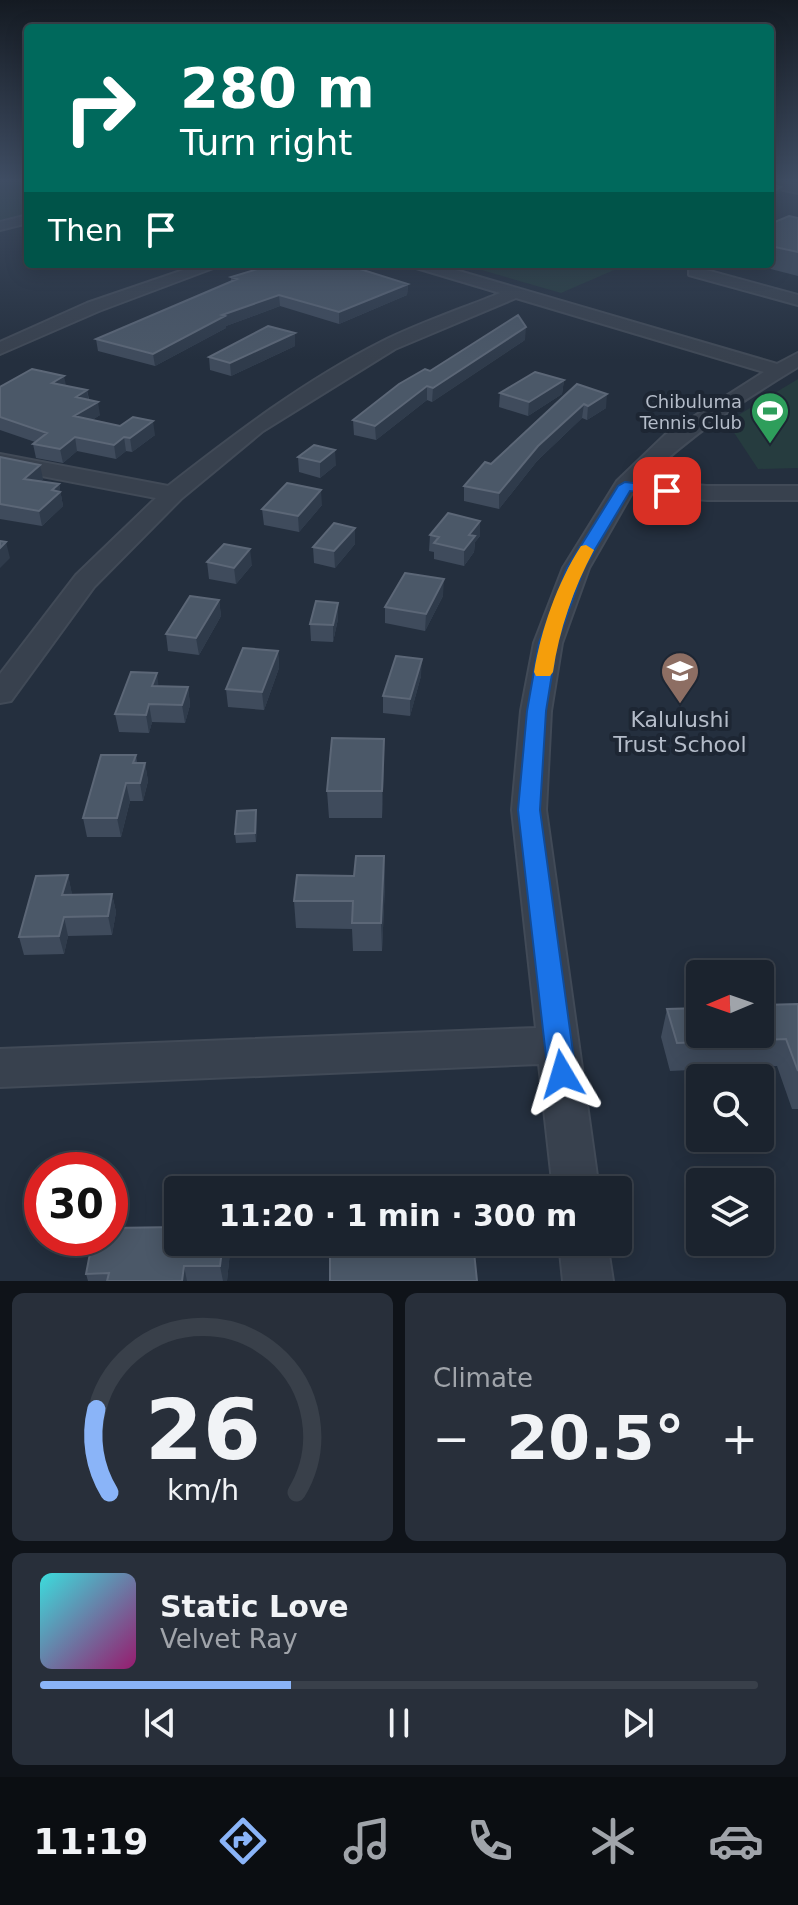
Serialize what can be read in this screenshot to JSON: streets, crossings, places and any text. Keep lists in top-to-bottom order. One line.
{"places":{"sports":["Chibuluma Tennis Club"],"school or university":["Kalulushi Trust School"]},"north":"left","page":{"turn":["280 m","Turn right"],"then":"Then","limit":"30","trip":"11:20 · 1 min · 300 m","tile":"Climate","heat":["−","20.5°","+"],"song":["Static Love","Velvet Ray"],"tabs":"11:19","gauge":["26","km/h"]}}
